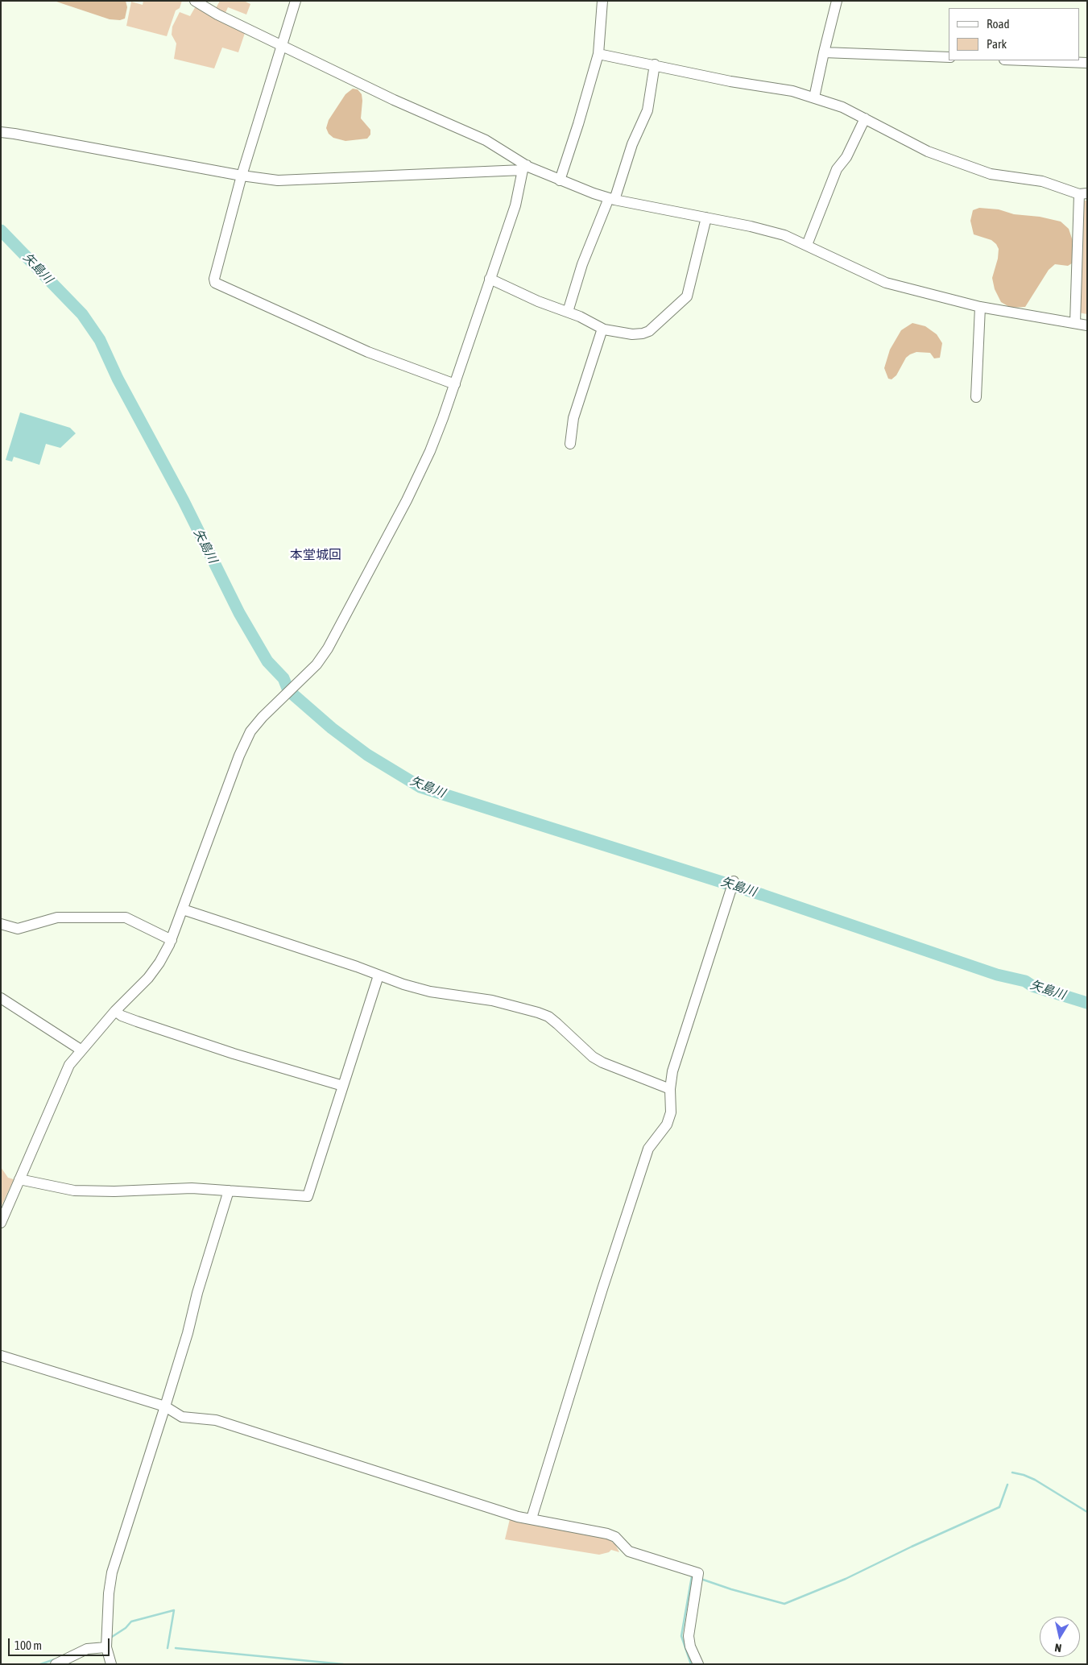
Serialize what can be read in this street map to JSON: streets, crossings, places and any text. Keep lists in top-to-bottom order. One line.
{"districts":["本堂城回"],"water":["矢島川"],"legend":["Road","Park"],"scale_bar":"100 m","north":"bottom"}
